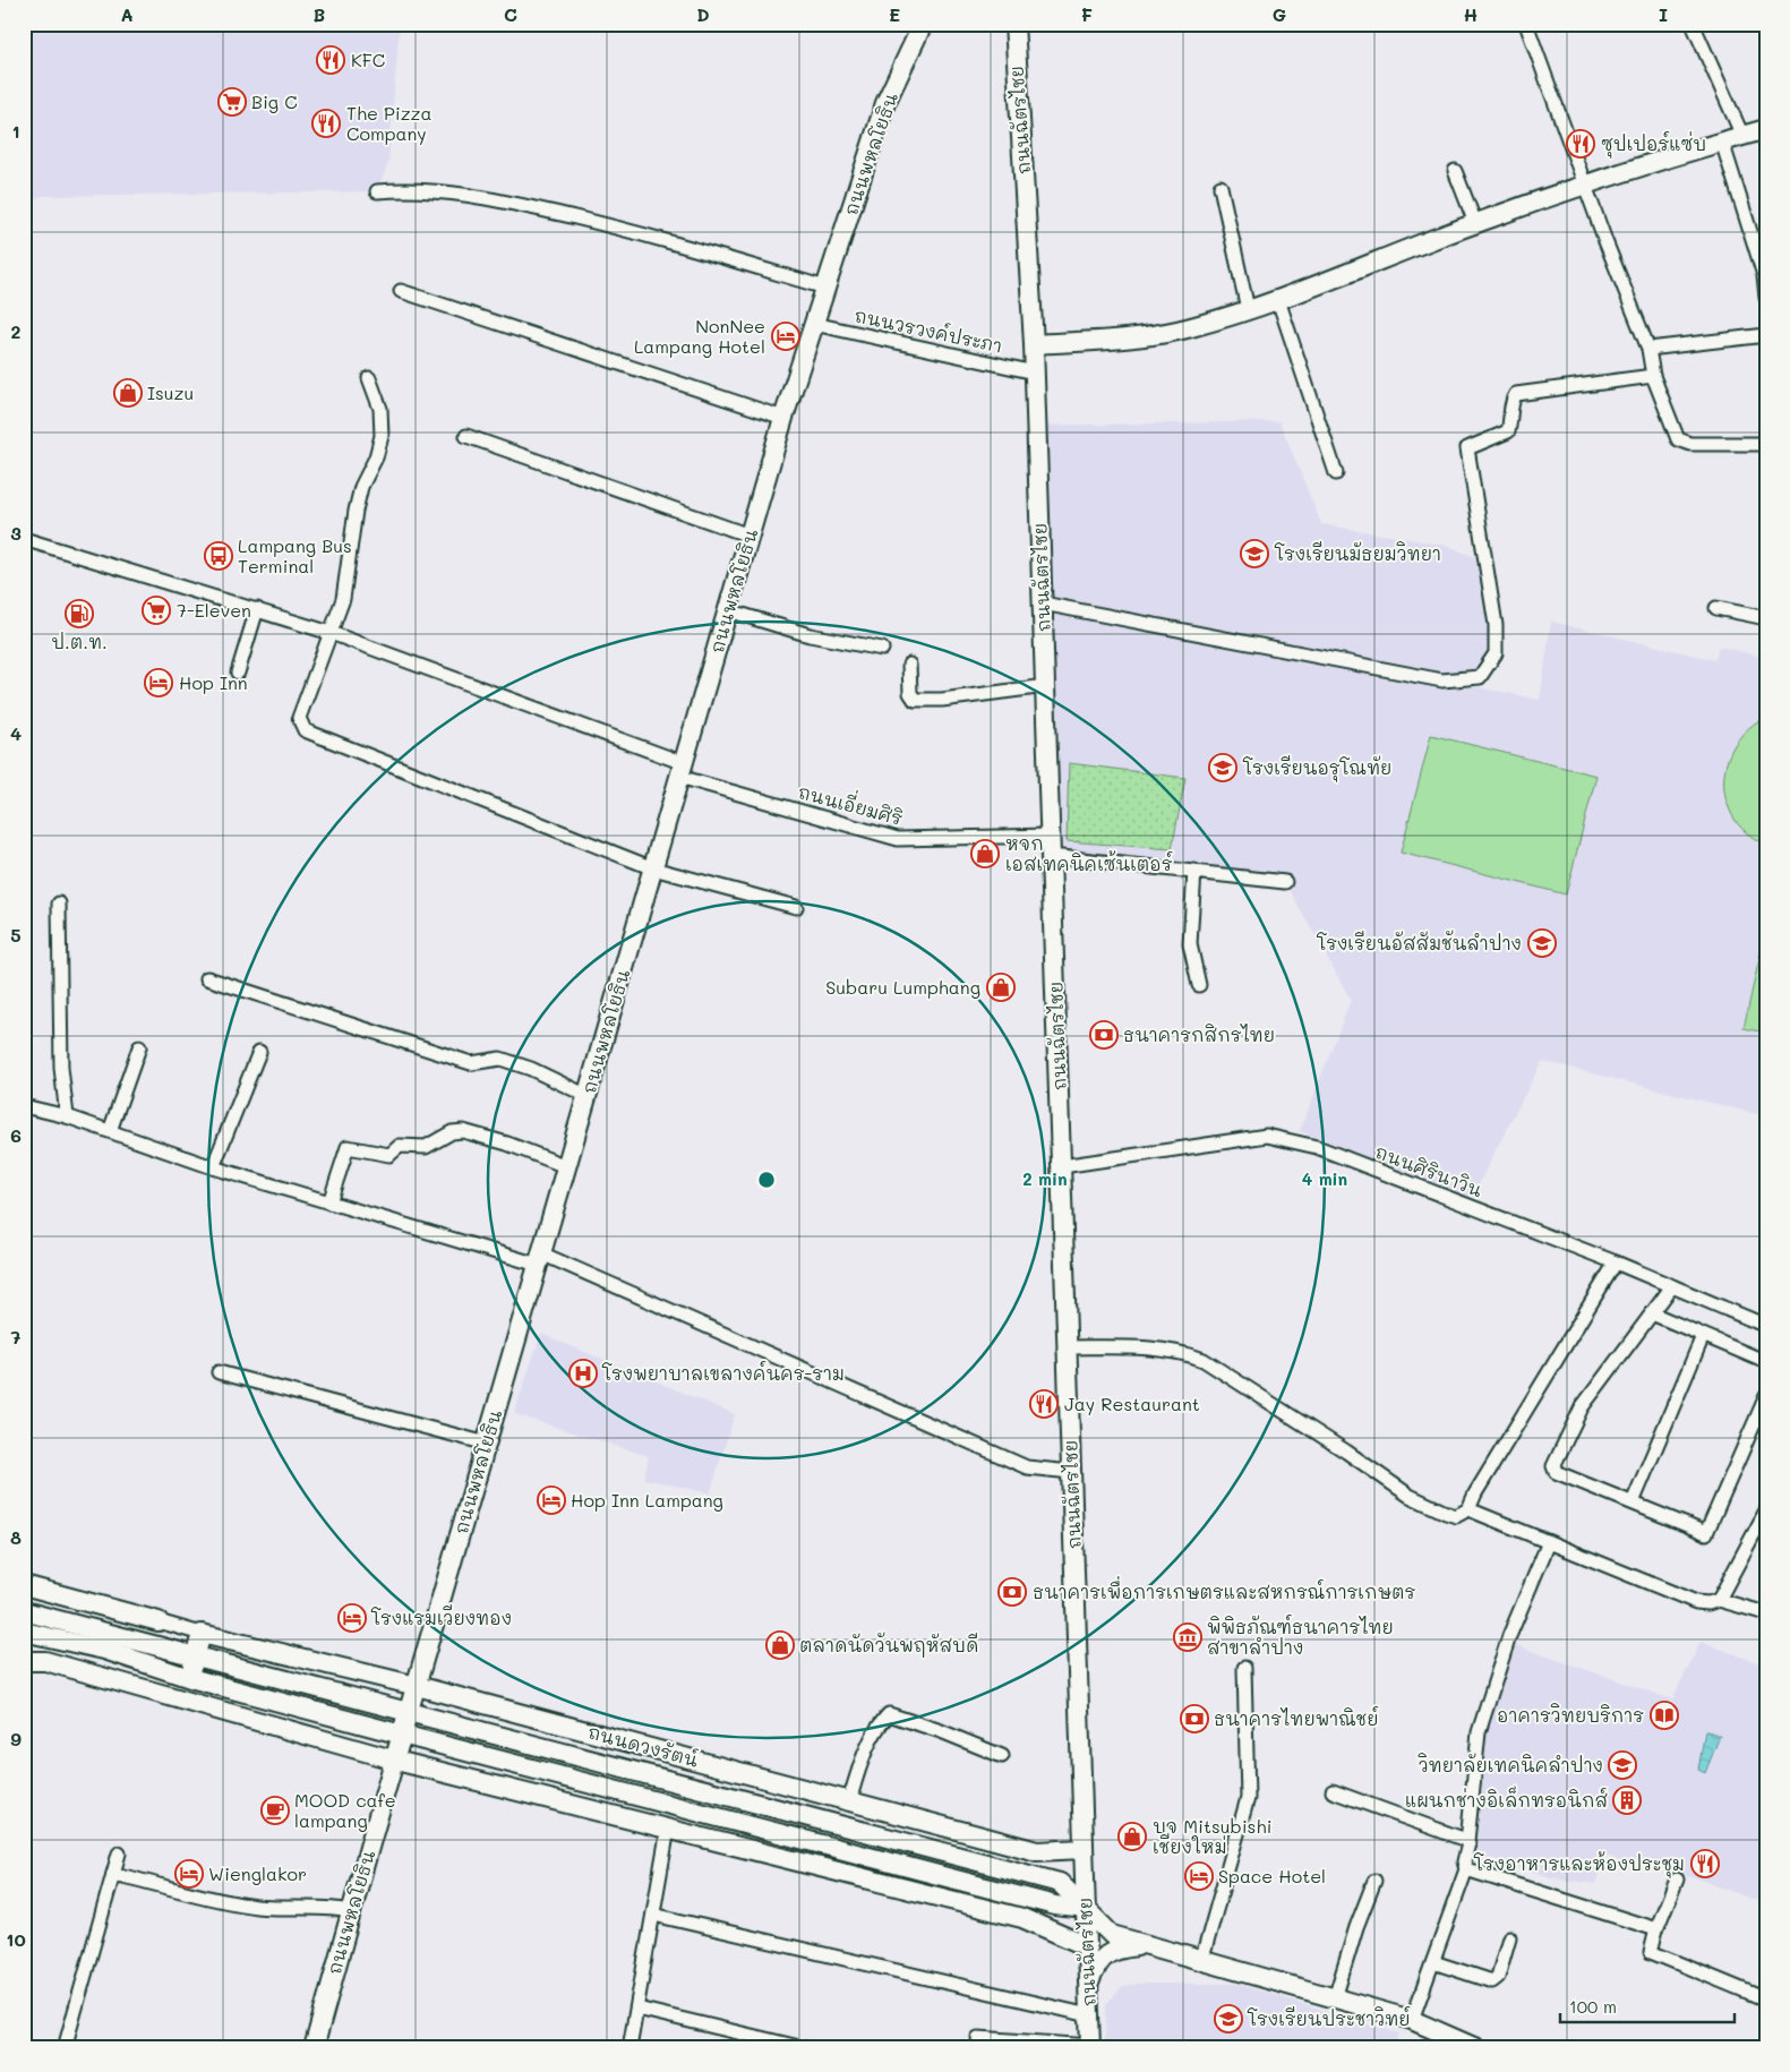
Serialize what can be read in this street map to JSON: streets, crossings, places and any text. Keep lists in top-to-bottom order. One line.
{"streets":{"main road":["ถนนฉัตรไชย","ถนนพหลโยธิน","ถนนดวงรัตน์"],"street":["ถนนวรวงค์ประภา","ถนนเอี่ยมศิริ","ถนนศิรินาวิน"]},"crossings":[["ถนนฉัตรไชย","ถนนวรวงค์ประภา"],["ถนนฉัตรไชย","ถนนเอี่ยมศิริ"],["ถนนฉัตรไชย","ถนนศิรินาวิน"],["ถนนฉัตรไชย","ถนนดวงรัตน์"],["ถนนพหลโยธิน","ถนนวรวงค์ประภา"],["ถนนพหลโยธิน","ถนนเอี่ยมศิริ"],["ถนนพหลโยธิน","ถนนดวงรัตน์"]],"places":{"restaurant":["KFC","The Pizza Company","ซุปเปอร์แซ่บ","Jay Restaurant","โรงอาหารและห้องประชุม"],"supermarket":["Big C","7-Eleven"],"hotel":["NonNee Lampang Hotel","Hop Inn","Hop Inn Lampang","โรงแรมเวียงทอง","Wienglakor","Space Hotel"],"shop":["Isuzu","หจก เอสเทคนิคเซ้นเตอร์","Subaru Lumphang","ตลาดนัดวันพฤหัสบดี","บจ Mitsubishi เชียงใหม่"],"school or university":["โรงเรียนมัธยมวิทยา","โรงเรียนอรุโณทัย","โรงเรียนอัสสัมชันลำปาง","วิทยาลัยเทคนิคลำปาง","โรงเรียนประชาวิทย์"],"bus stop":["Lampang Bus Terminal"],"fuel station":["ป.ต.ท."],"bank":["ธนาคารกสิกรไทย","ธนาคารเพื่อการเกษตรและสหกรณ์การเกษตร","ธนาคารไทยพาณิชย์"],"hospital":["โรงพยาบาลเขลางค์นคร-ราม"],"museum":["พิพิธภัณฑ์ธนาคารไทย สาขาลำปาง"],"library":["อาคารวิทยบริการ"],"building":["แผนกช่างอิเล็กทรอนิกส์"],"cafe":["MOOD cafe lampang"]},"scale_bar":"100 m","grid":{"columns":["A","B","C","D","E","F","G","H","I"],"rows":["1","2","3","4","5","6","7","8","9","10"]},"rings":["2 min","4 min"]}
